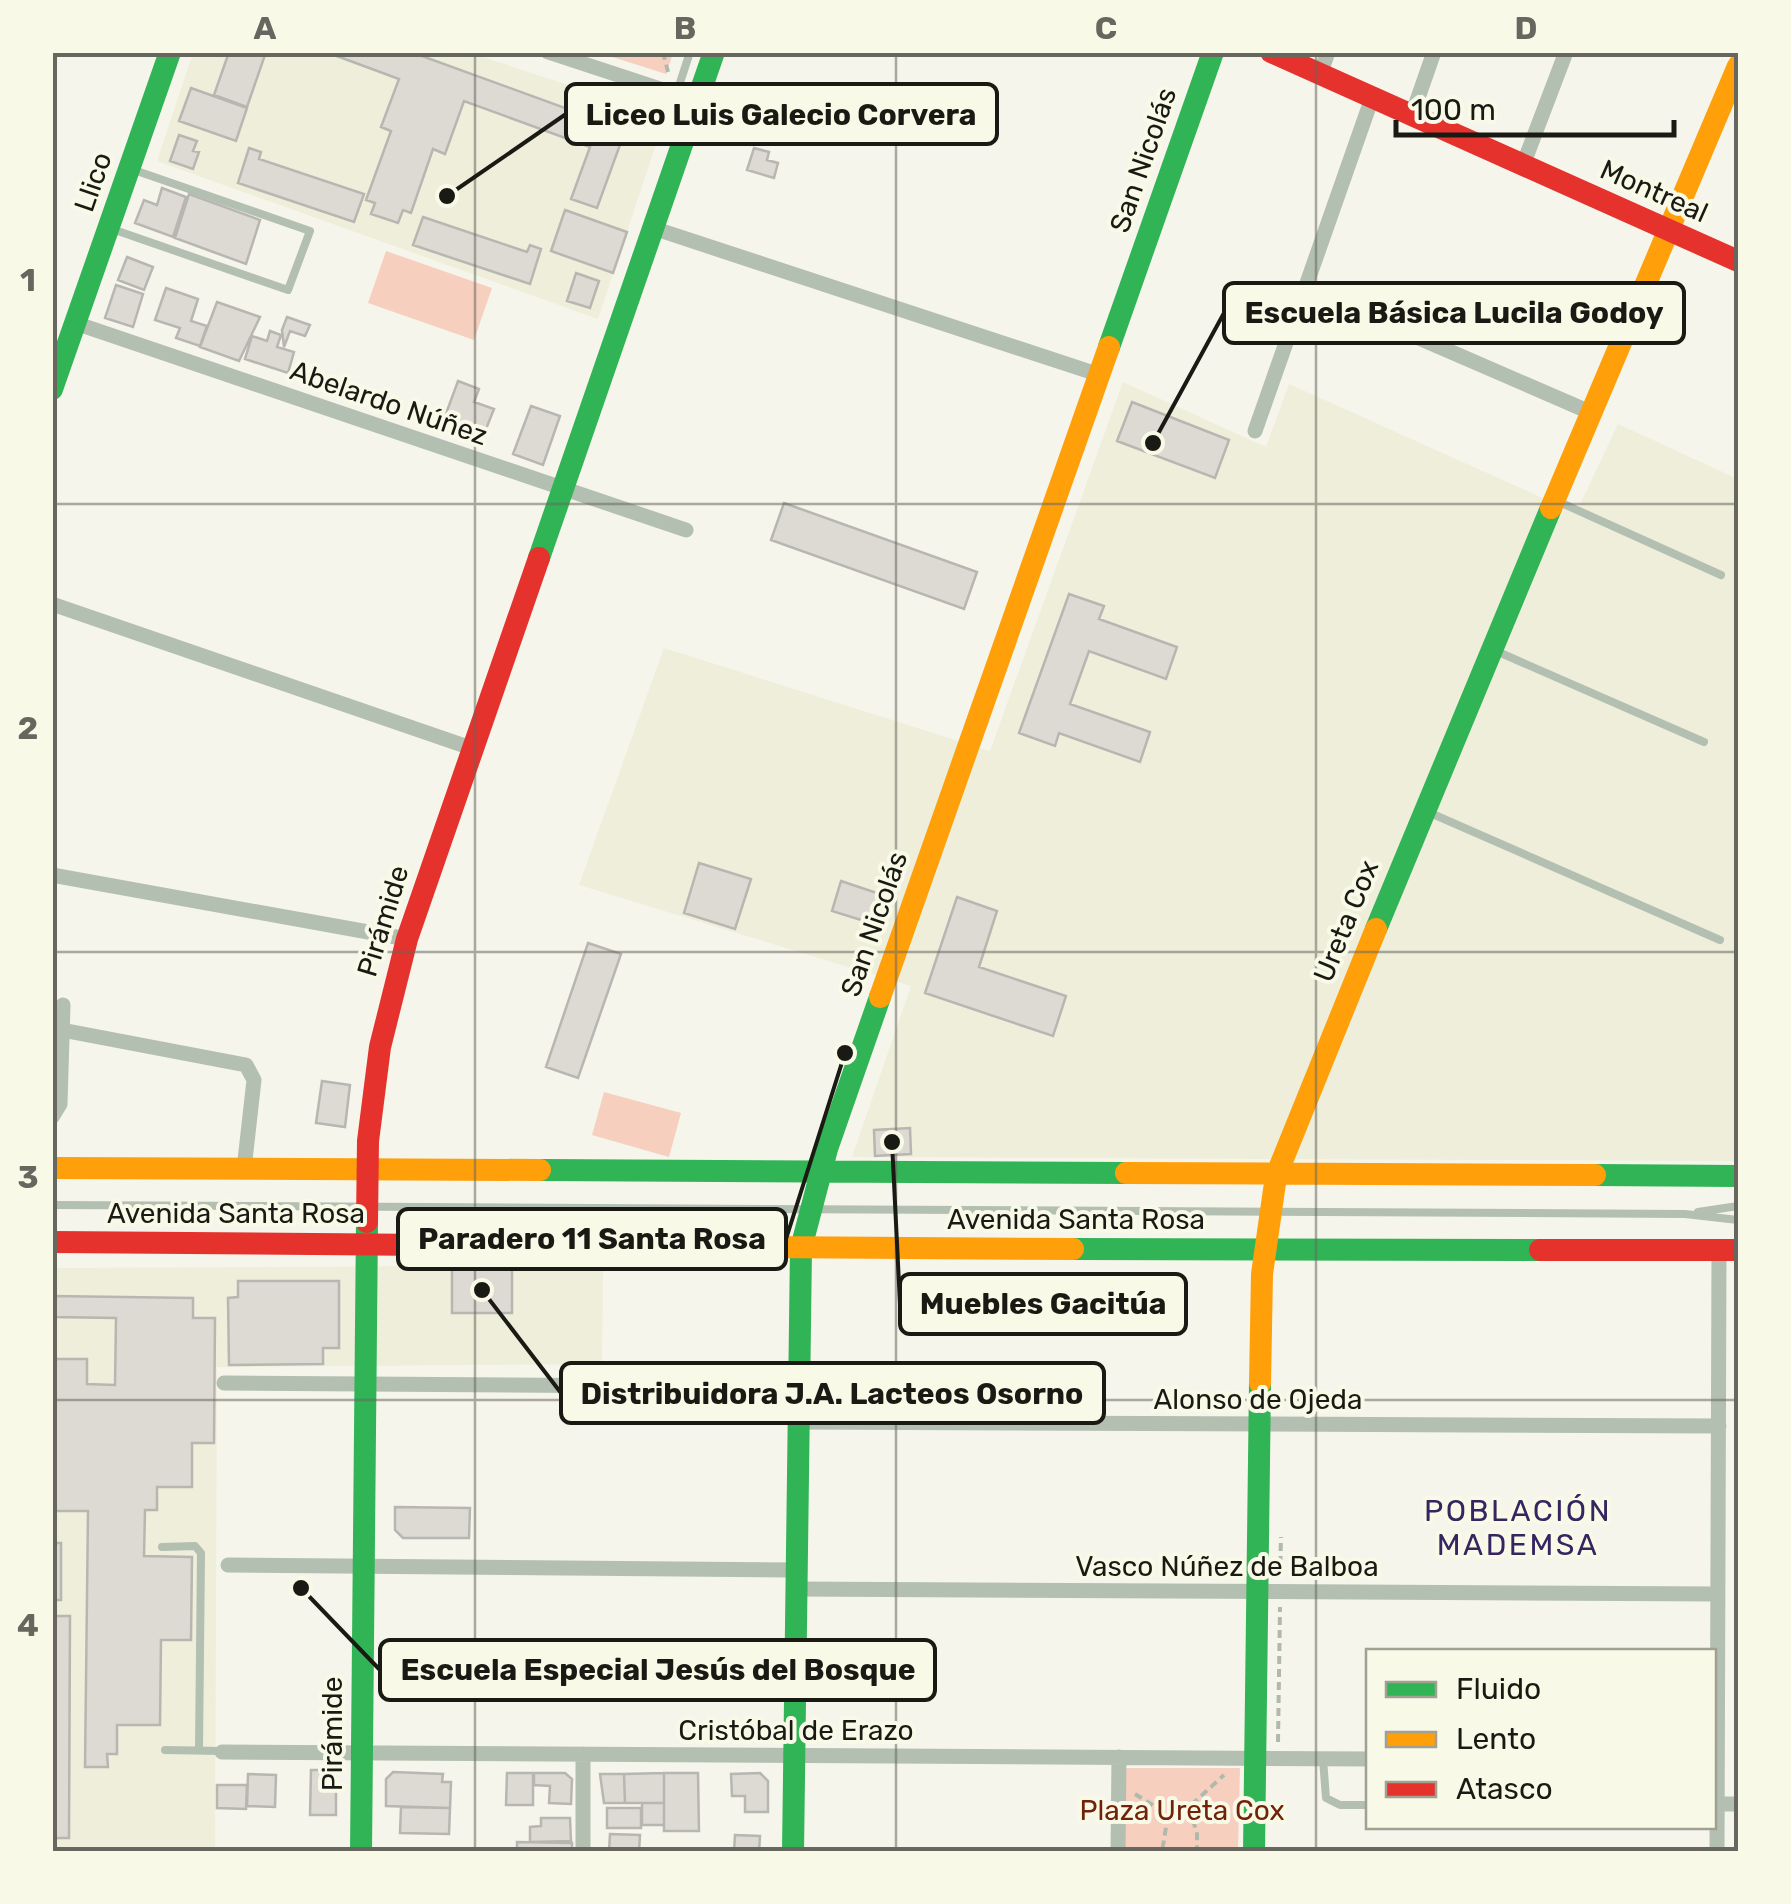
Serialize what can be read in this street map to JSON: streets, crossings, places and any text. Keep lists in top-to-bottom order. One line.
{"streets":{"street":["San Nicolás","Llico","Montreal","Abelardo Núñez","Pirámide","Ureta Cox","Avenida Santa Rosa","Alonso de Ojeda","Vasco Núñez de Balboa","Cristóbal de Erazo"]},"crossings":[["San Nicolás","Avenida Santa Rosa"],["San Nicolás","Alonso de Ojeda"],["San Nicolás","Vasco Núñez de Balboa"],["San Nicolás","Cristóbal de Erazo"],["Llico","Abelardo Núñez"],["Montreal","Ureta Cox"],["Abelardo Núñez","Pirámide"],["Pirámide","Avenida Santa Rosa"],["Pirámide","Vasco Núñez de Balboa"],["Pirámide","Cristóbal de Erazo"],["Ureta Cox","Avenida Santa Rosa"],["Ureta Cox","Alonso de Ojeda"],["Ureta Cox","Vasco Núñez de Balboa"],["Ureta Cox","Cristóbal de Erazo"]],"districts":["POBLACIÓN MADEMSA"],"parks":["Plaza Ureta Cox"],"places":["Liceo Luis Galecio Corvera","Escuela Básica Lucila Godoy","Paradero 11 Santa Rosa","Muebles Gacitúa","Distribuidora J.A. Lacteos Osorno","Escuela Especial Jesús del Bosque"],"legend":["Fluido","Lento","Atasco"],"scale_bar":"100 m","grid":{"columns":["A","B","C","D"],"rows":["1","2","3","4"]}}
